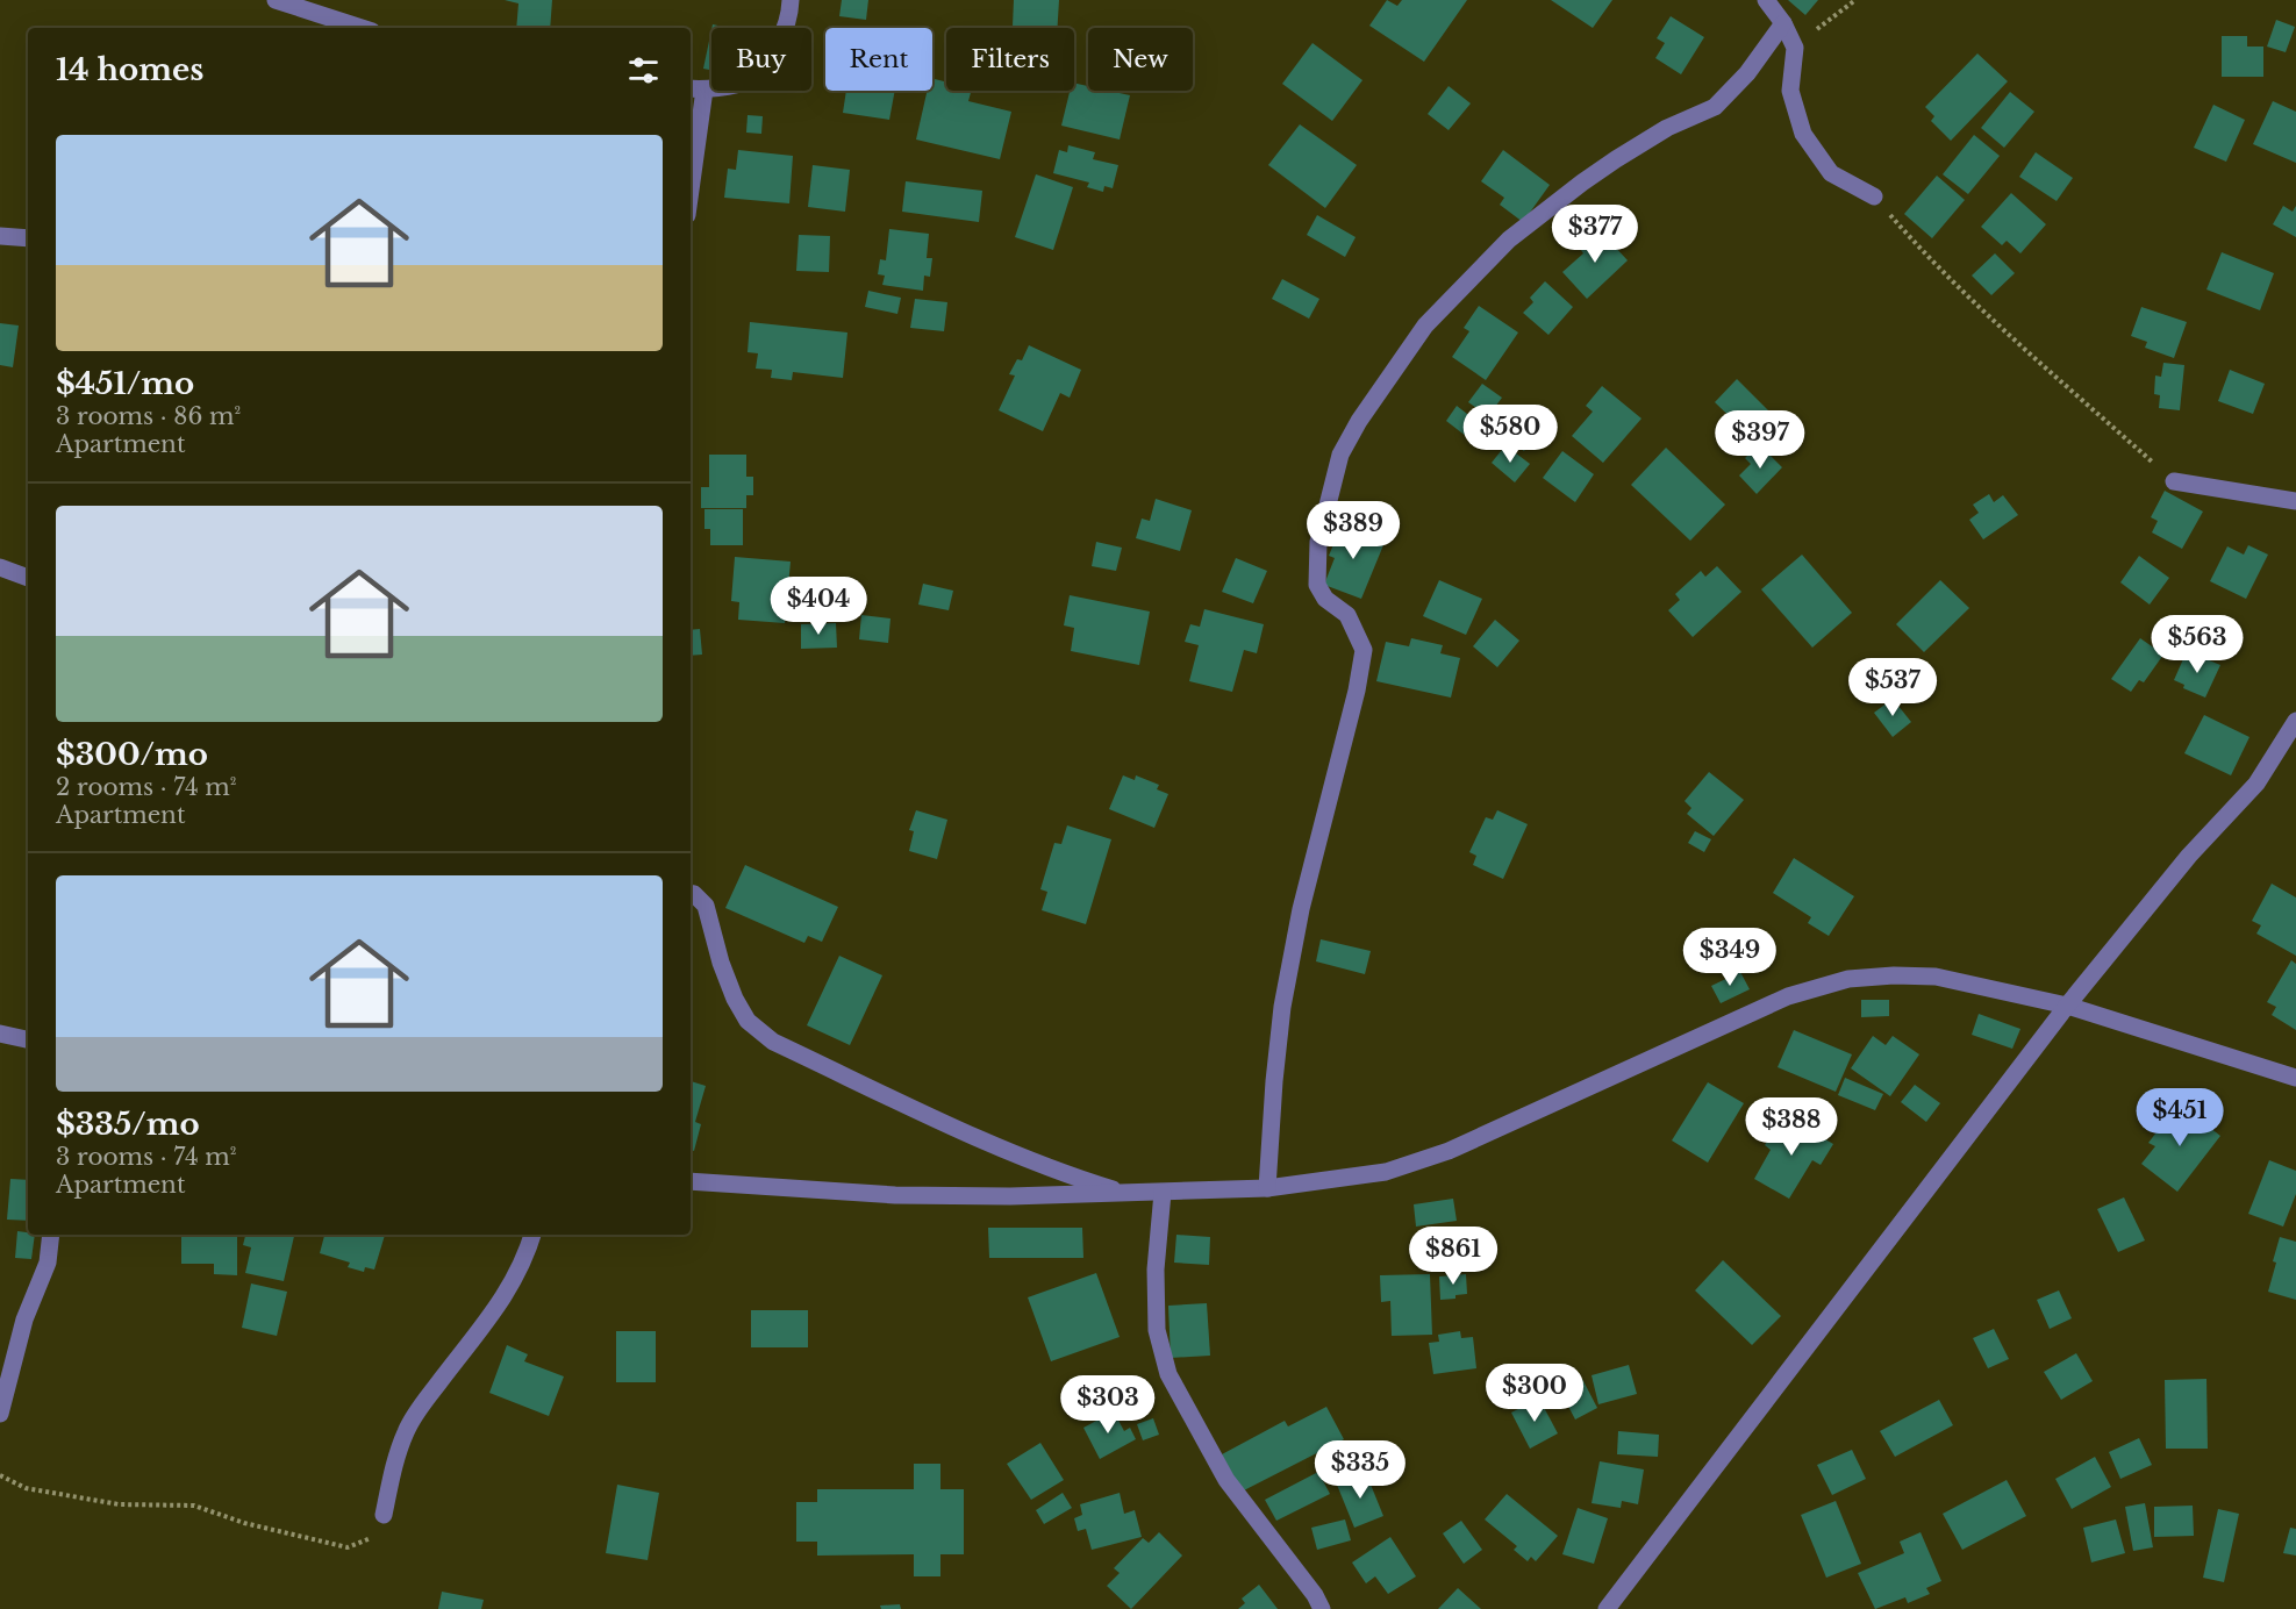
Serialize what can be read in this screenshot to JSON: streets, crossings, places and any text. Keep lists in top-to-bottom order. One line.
{"page":{"chip":["Buy","Rent","Filters","New"],"heading":"14 homes","list":[{"name":"$451/mo","note":"3 rooms · 86 m² · Apartment"},{"name":"$300/mo","note":"2 rooms · 74 m² · Apartment"},{"name":"$335/mo","note":"3 rooms · 74 m² · Apartment"}],"price":["$377","$580","$397","$389","$404","$563","$537","$349","$451","$388","$861","$300","$303","$335"]}}
